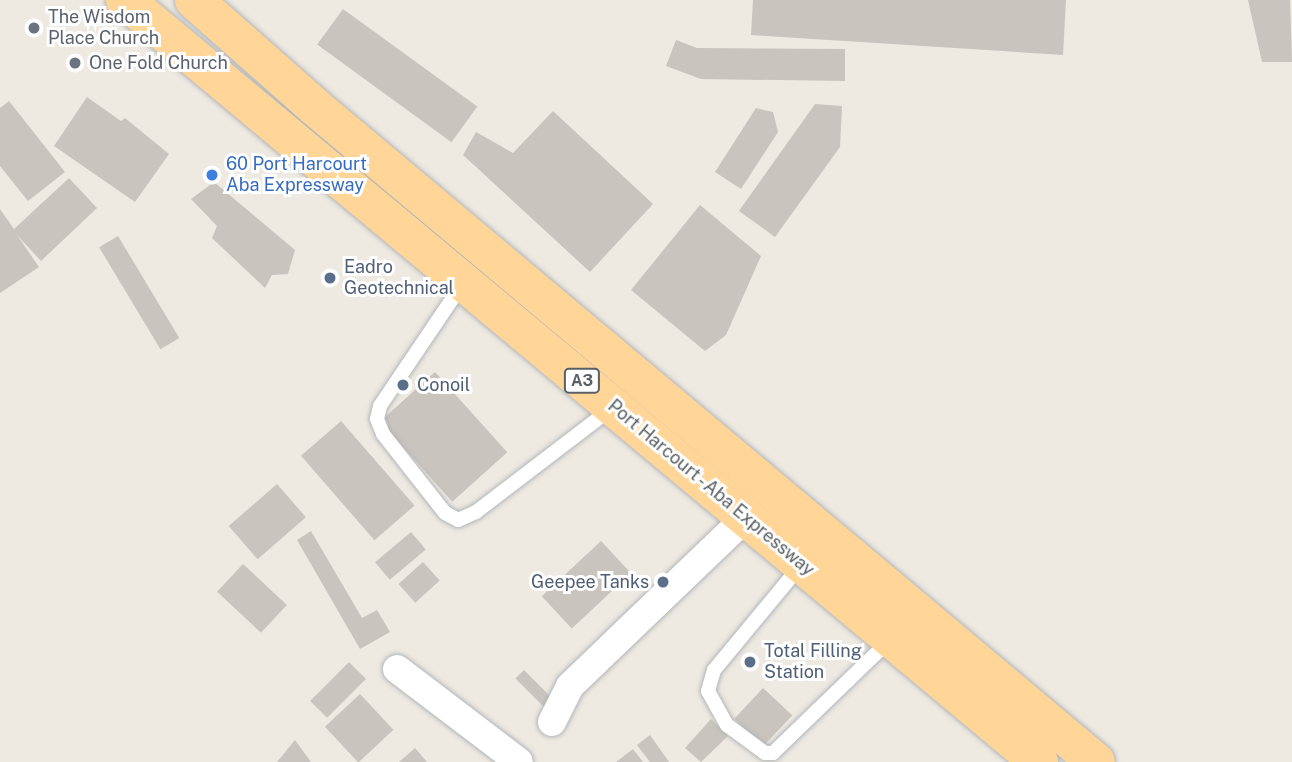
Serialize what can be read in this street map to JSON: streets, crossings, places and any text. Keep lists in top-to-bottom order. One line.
{"streets":{"highway":["A3","Port Harcourt - Aba Expressway"]},"places":["The Wisdom Place Church","One Fold Church","60 Port Harcourt Aba Expressway","Eadro Geotechnical","Conoil","Geepee Tanks","Total Filling Station"]}
